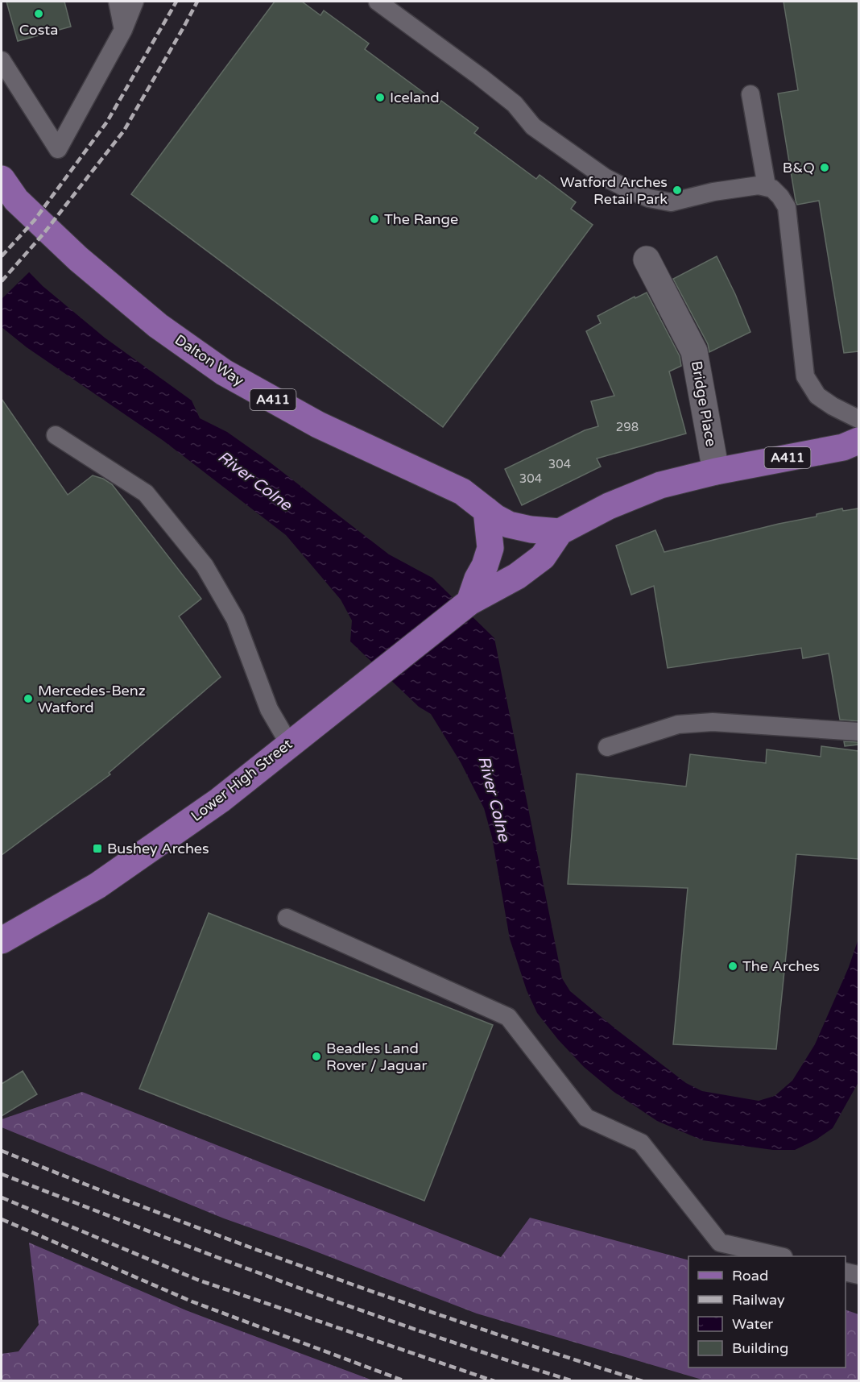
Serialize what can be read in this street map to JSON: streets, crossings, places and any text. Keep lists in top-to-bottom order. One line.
{"streets":{"main road":["Dalton Way","A411","Lower High Street"],"street":["Bridge Place"]},"crossings":[["Dalton Way","Lower High Street"],["Bridge Place","Lower High Street"]],"water":["River Colne"],"places":{"other":["Costa","Iceland","B&Q","Watford Arches Retail Park","The Range","Mercedes-Benz Watford","The Arches","Beadles Land Rover / Jaguar"],"transit":["Bushey Arches"]},"house_numbers":["298","304","304"],"legend":["Road","Railway","Water","Building"]}
